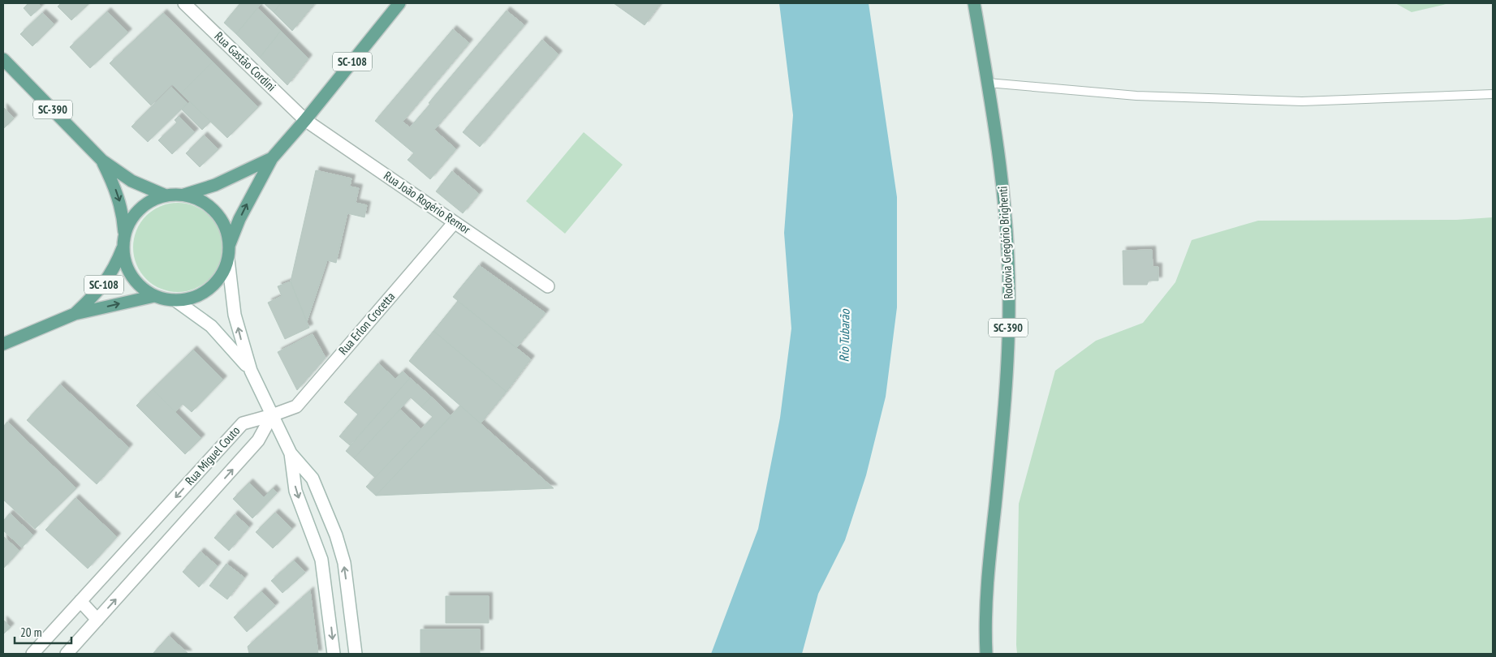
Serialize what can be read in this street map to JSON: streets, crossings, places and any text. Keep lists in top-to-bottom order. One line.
{"streets":{"main road":["SC-108","SC-390","Rodovia Gregório Brighenti"],"street":["Rua Gastão Cordini","Rua João Rogério Remor","Rua Erlon Crocetta","Rua Miguel Couto"]},"crossings":[["Rua Gastão Cordini","SC-108"],["Rua Gastão Cordini","Rua João Rogério Remor"],["SC-108","SC-390"],["SC-108","Rua João Rogério Remor"],["Rua João Rogério Remor","Rua Erlon Crocetta"],["Rua Erlon Crocetta","Rua Miguel Couto"]],"water":["Rio Tubarão"],"scale_bar":"20 m"}
